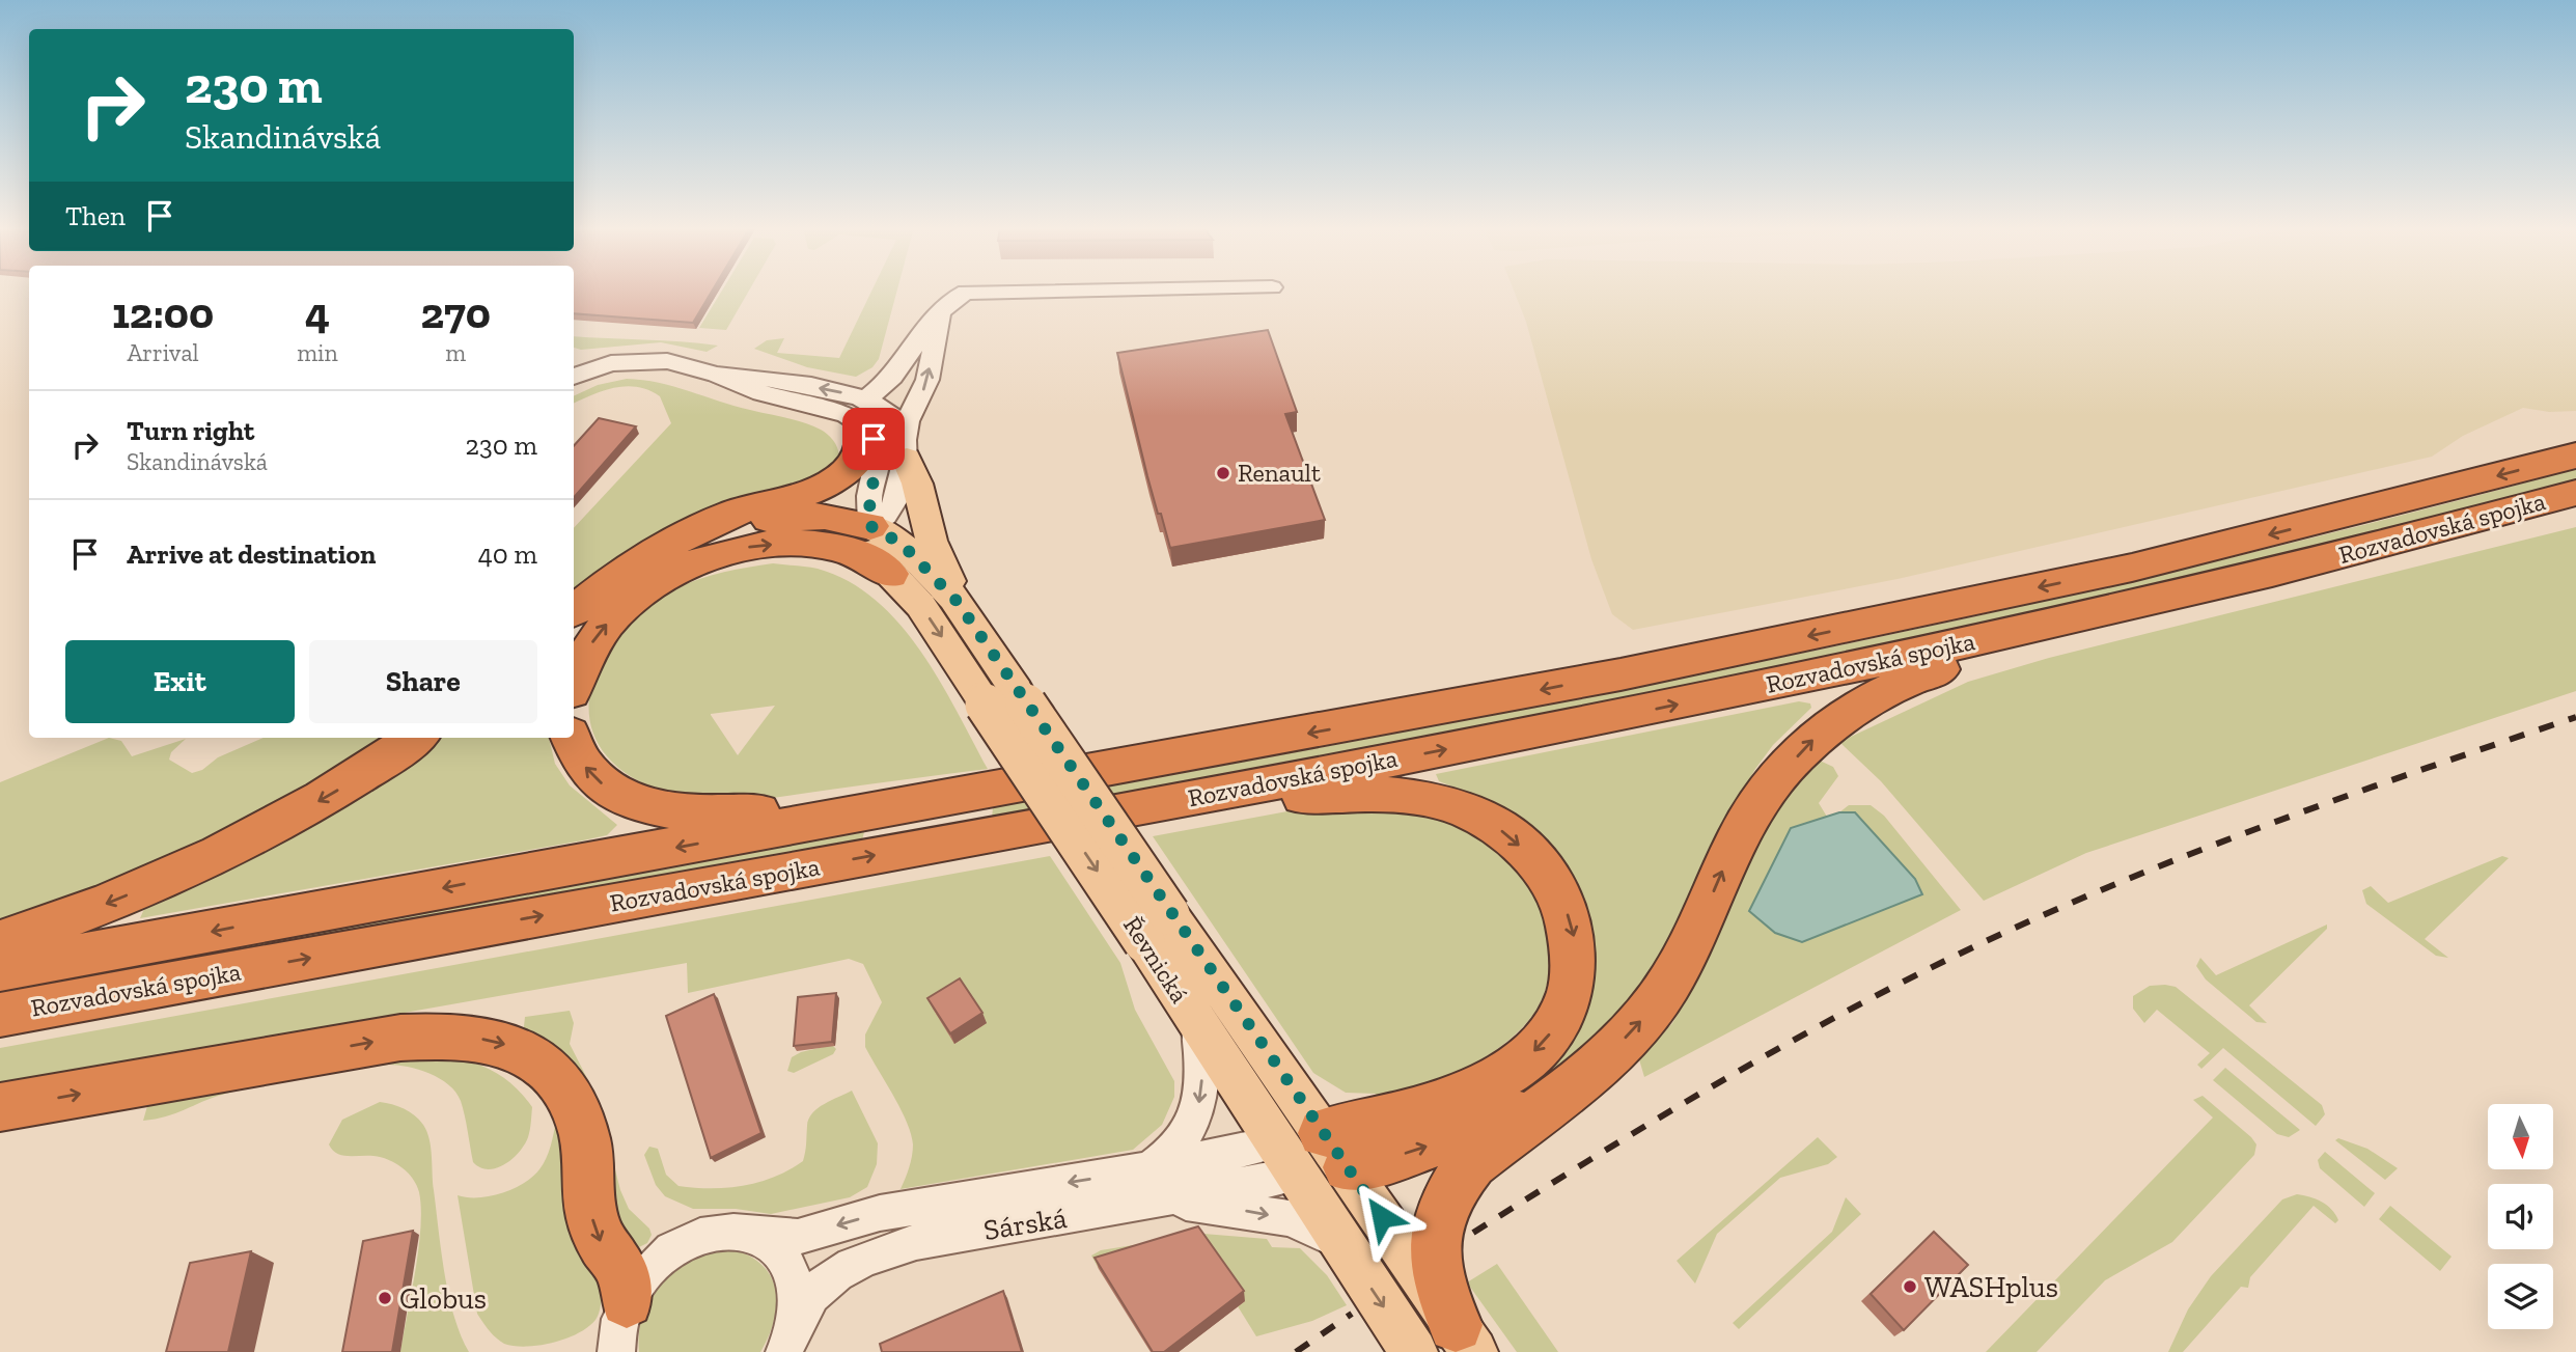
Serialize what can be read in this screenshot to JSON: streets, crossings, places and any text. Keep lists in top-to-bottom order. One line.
{"streets":{"highway":["Rozvadovská spojka"],"main road":["Řevnická"],"street":["Sárská"]},"crossings":[["Řevnická","Sárská"]],"places":["Renault","WASHplus","Globus"],"north":"bottom","page":{"turn":["230 m","Skandinávská"],"then":"Then","eta":["12:00","Arrival","4","min","270","m"],"list":[{"name":"Turn right","note":"Skandinávská","value":"230 m"},{"name":"Arrive at destination","value":"40 m"}],"buttons":["Exit","Share"]}}
